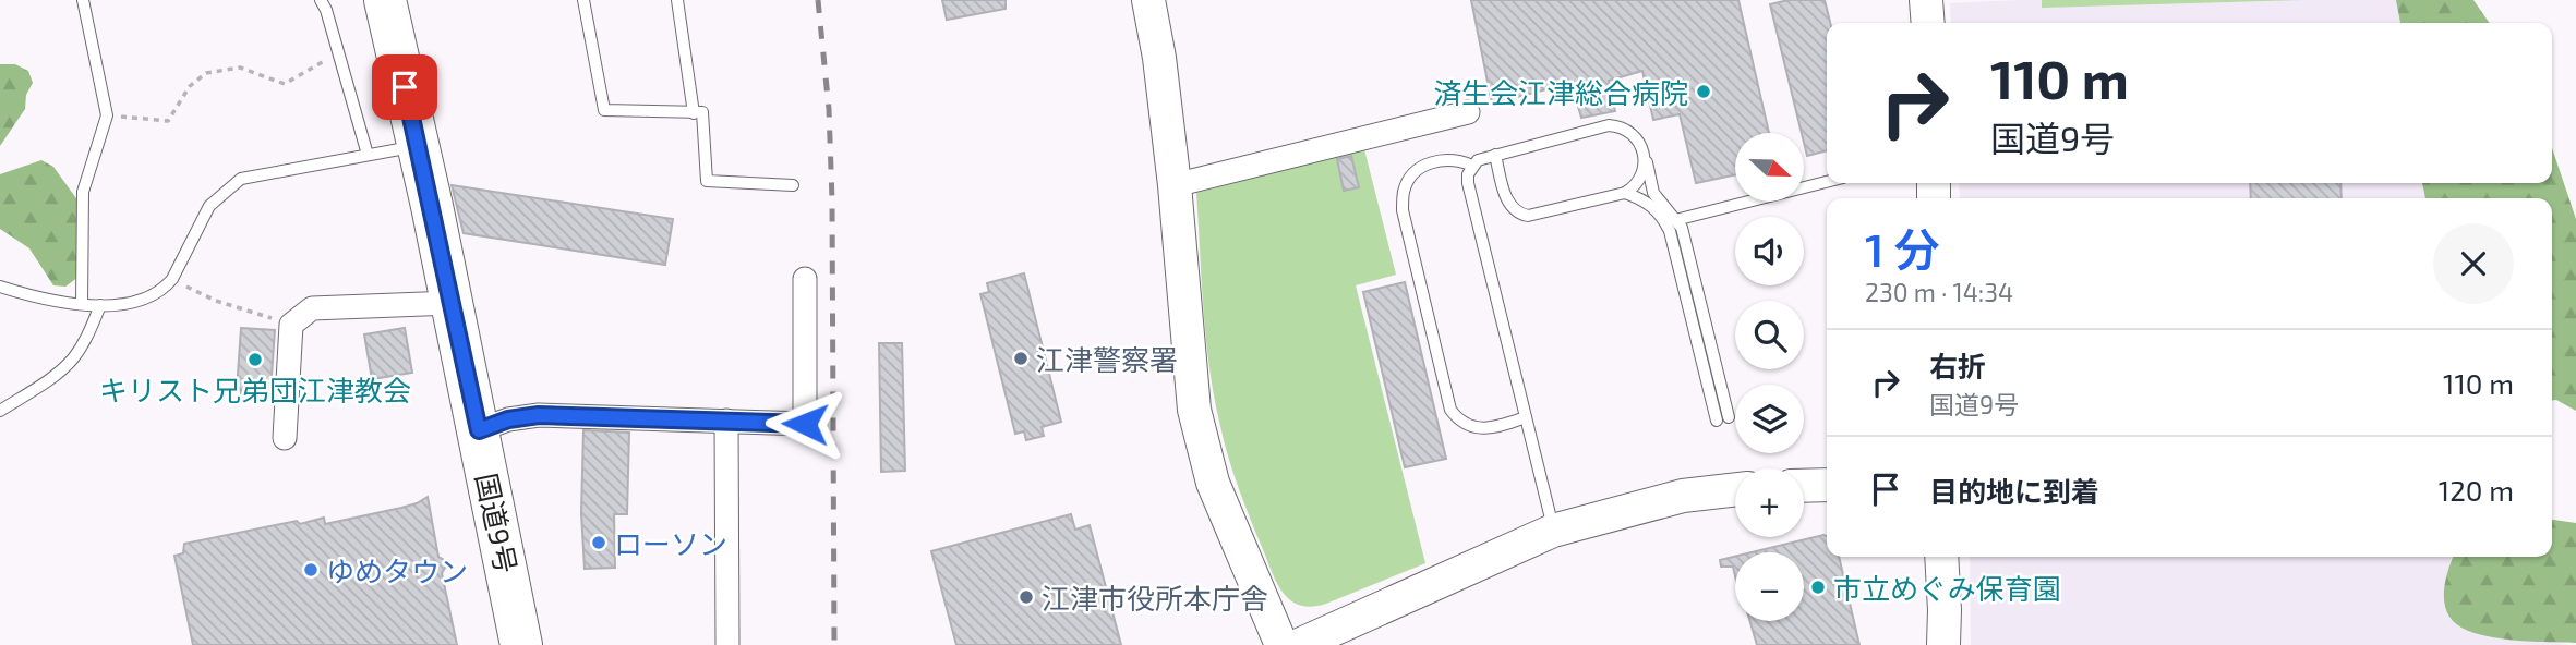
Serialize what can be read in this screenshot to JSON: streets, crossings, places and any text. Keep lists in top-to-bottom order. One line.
{"streets":{"highway":["国道9号"]},"places":["済生会江津総合病院","江津警察署","キリスト兄弟団江津教会","ローソン","ゆめタウン","市立めぐみ保育園","江津市役所本庁舎"],"north":"right","page":{"turn":["110 m","国道9号"],"map_buttons":["+","−"],"heading":["1 分","230 m · 14:34"],"list":[{"name":"右折","note":"国道9号","value":"110 m"},{"name":"目的地に到着","value":"120 m"}]}}
